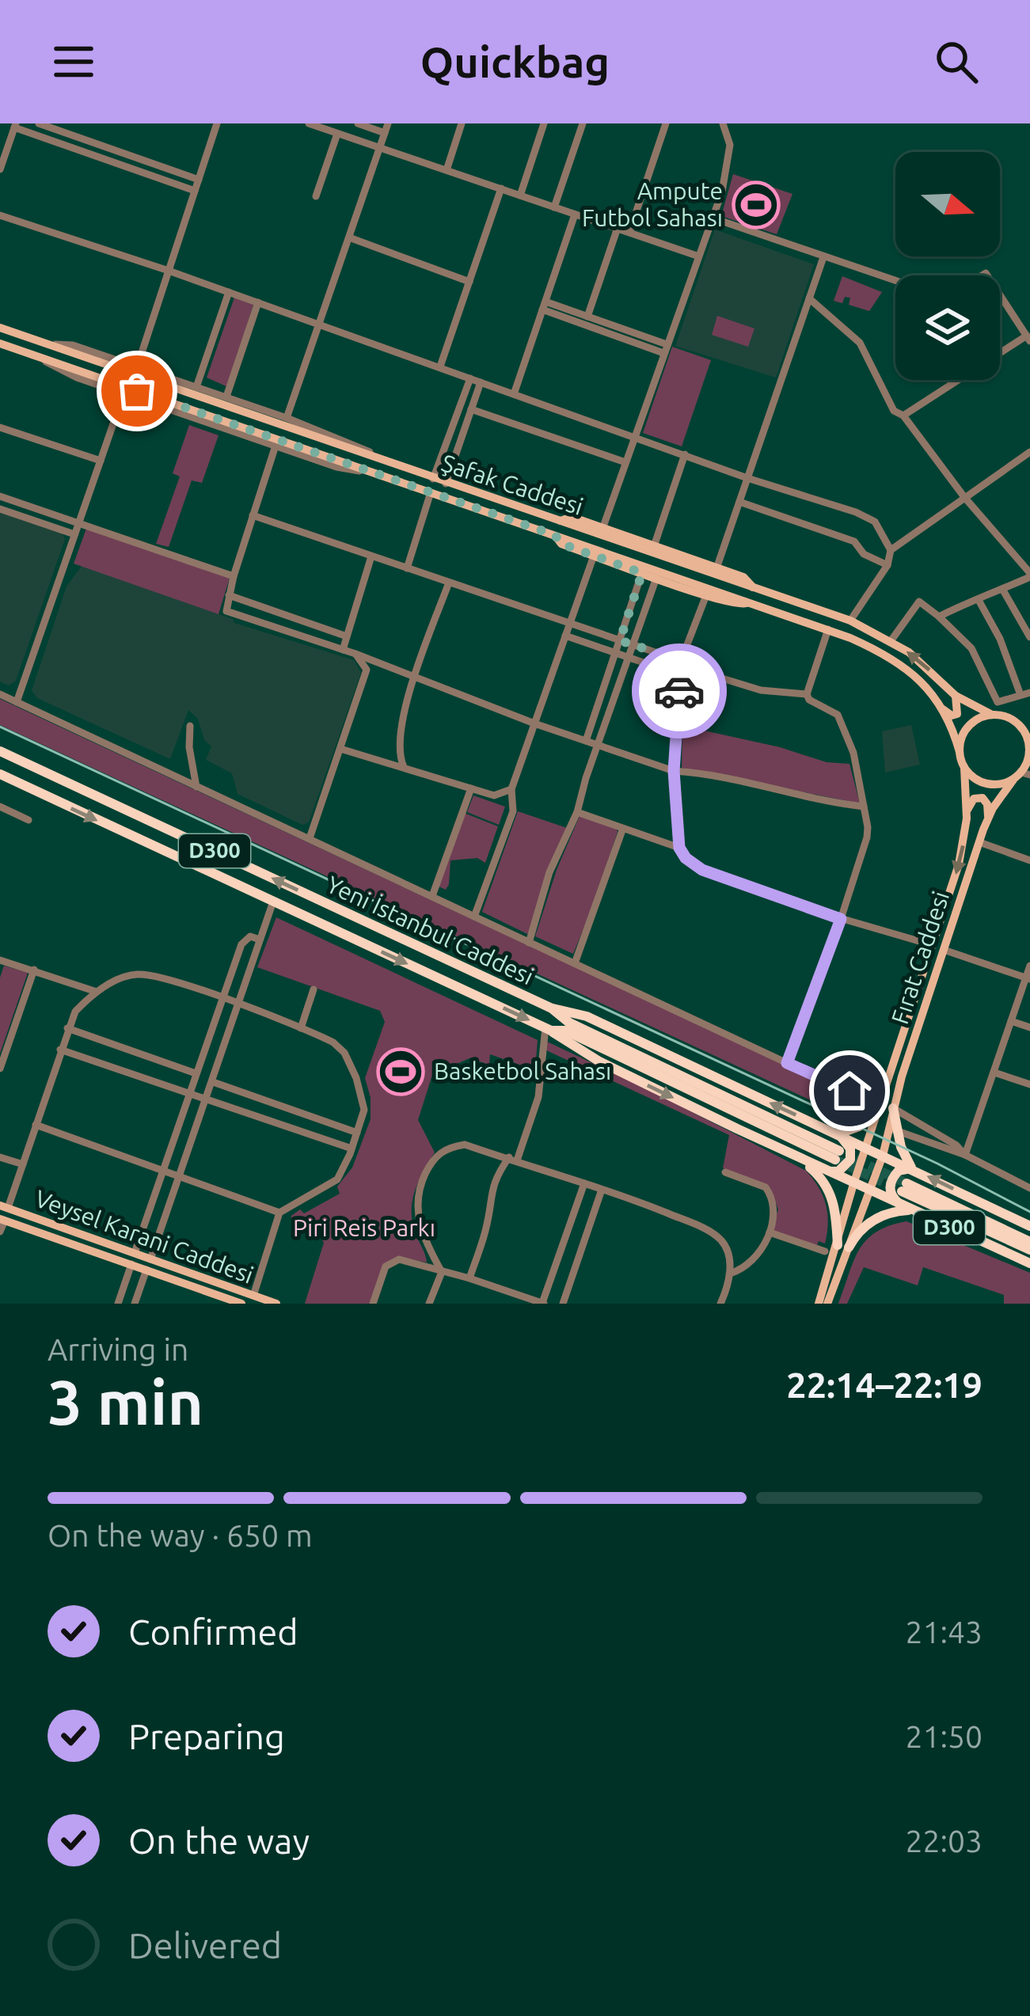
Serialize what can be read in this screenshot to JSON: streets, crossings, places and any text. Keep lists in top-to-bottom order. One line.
{"streets":{"highway":["D300","Yeni İstanbul Caddesi"],"main road":["Şafak Caddesi","Fırat Caddesi","Veysel Karani Caddesi"]},"crossings":[["Şafak Caddesi","Fırat Caddesi"],["D300","Yeni İstanbul Caddesi"],["D300","Fırat Caddesi"]],"parks":["Piri Reis Parkı"],"places":{"sports":["Ampute Futbol Sahası","Basketbol Sahası"]},"north":"right","page":{"header":"Quickbag","heading":["3 min","Arriving in","22:14–22:19"],"bar":"On the way · 650 m","list":[["Confirmed","21:43"],["Preparing","21:50"],["On the way","22:03"],"Delivered"]}}
